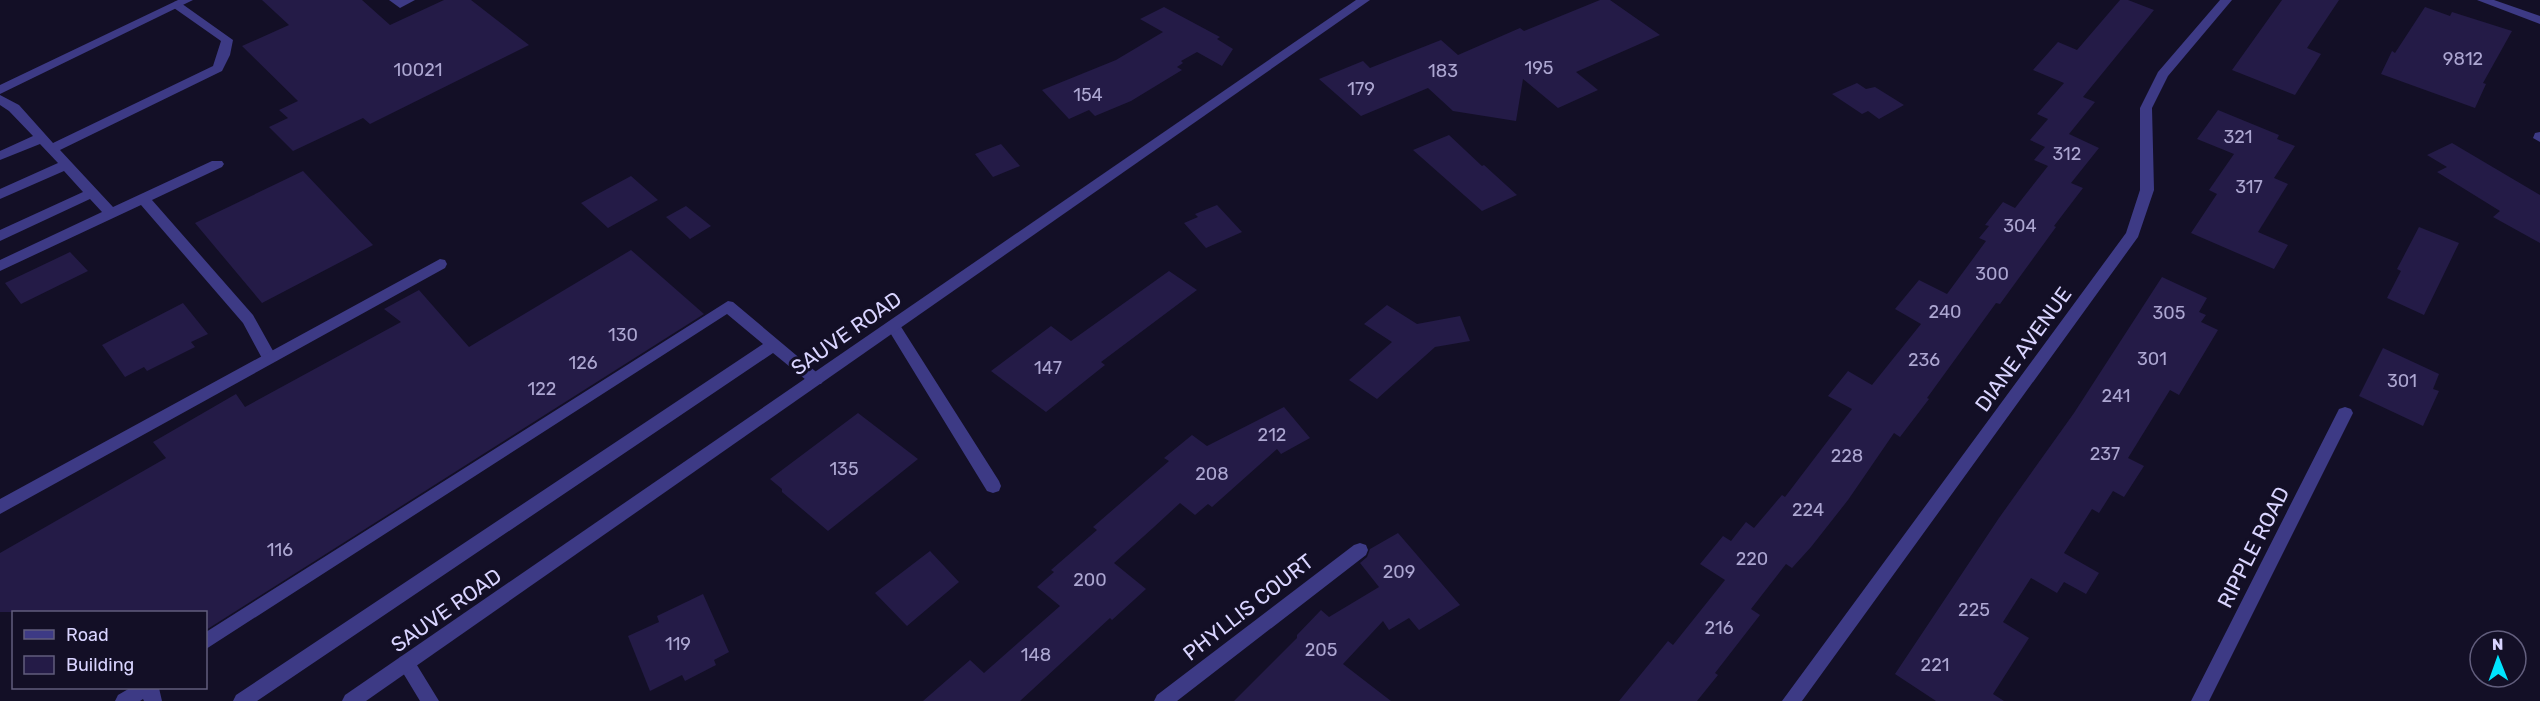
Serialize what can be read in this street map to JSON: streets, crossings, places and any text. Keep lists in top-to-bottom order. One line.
{"streets":{"street":["SAUVE ROAD","DIANE AVENUE","RIPPLE ROAD","PHYLLIS COURT"]},"house_numbers":["9812","195","10021","183","179","154","321","312","317","304","300","240","305","130","301","236","126","147","301","122","241","212","237","228","135","208","224","116","220","209","200","225","216","119","205","148","221"],"legend":["Road","Building"],"north":"top"}
